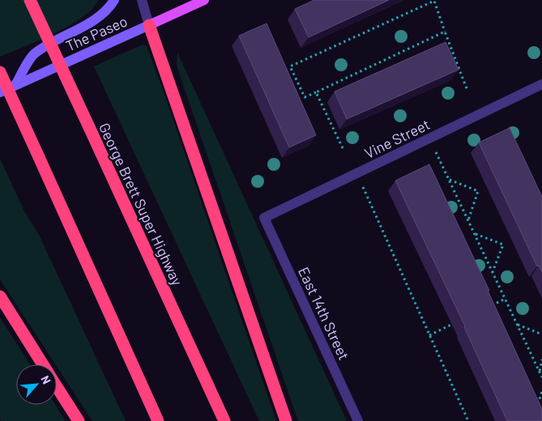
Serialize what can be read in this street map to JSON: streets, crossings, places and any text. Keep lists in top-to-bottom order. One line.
{"streets":{"highway":["George Brett Super Highway"],"main road":["The Paseo"],"street":["Vine Street","East 14th Street"]},"crossings":[["Vine Street","East 14th Street"]],"north":"top right"}
